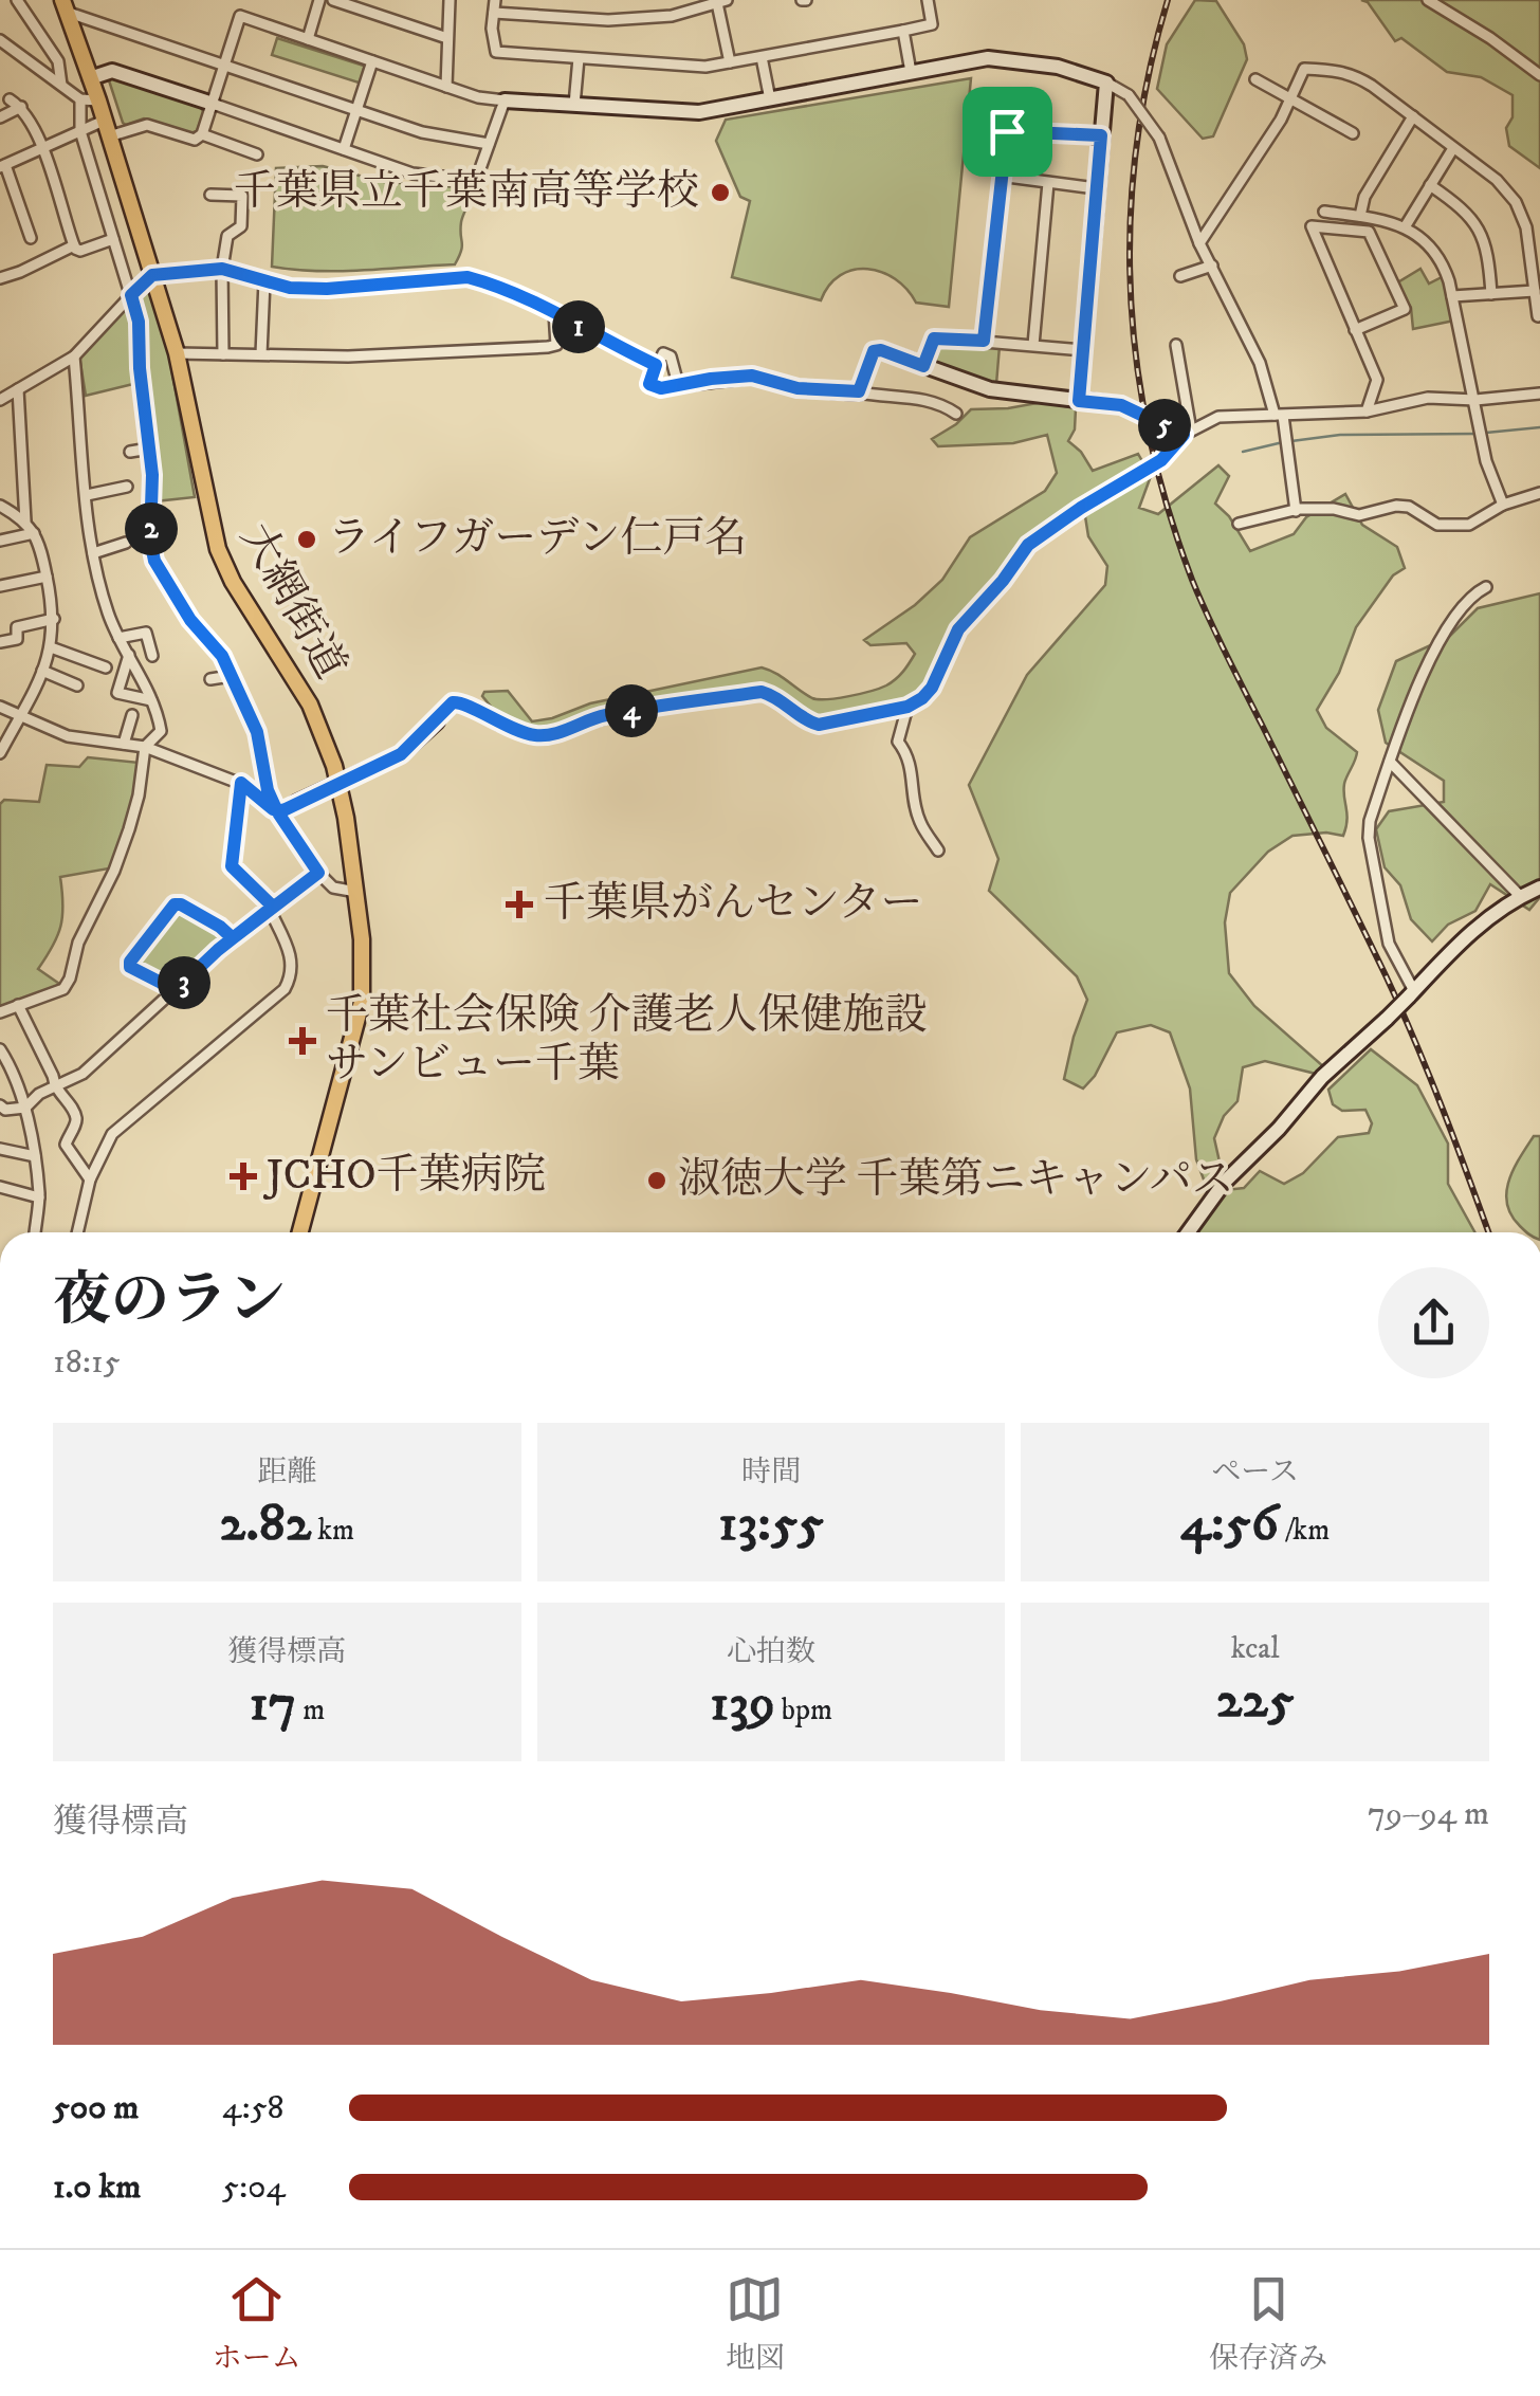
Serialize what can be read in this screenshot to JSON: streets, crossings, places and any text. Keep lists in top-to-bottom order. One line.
{"streets":{"main road":["大網街道"]},"places":{"other":["千葉県立千葉南高等学校","ライフガーデン仁戸名","淑徳大学 千葉第ニキャンパス"],"health":["千葉県がんセンター","千葉社会保険 介護老人保健施設 サンビュー千葉","JCHO千葉病院"]},"page":{"pins":["1","5","2","4","3"],"heading":["夜のラン","18:15"],"stats":[["距離","2.82 km"],["時間","13:55"],["ペース","4:56 /km"],["獲得標高","17 m"],["心拍数","139 bpm"],["kcal","225"]],"chart":["獲得標高","79–94 m"],"list":[{"name":"500 m","note":"4:58"},{"name":"1.0 km","note":"5:04"}],"tabs":["ホーム","地図","保存済み"]}}
